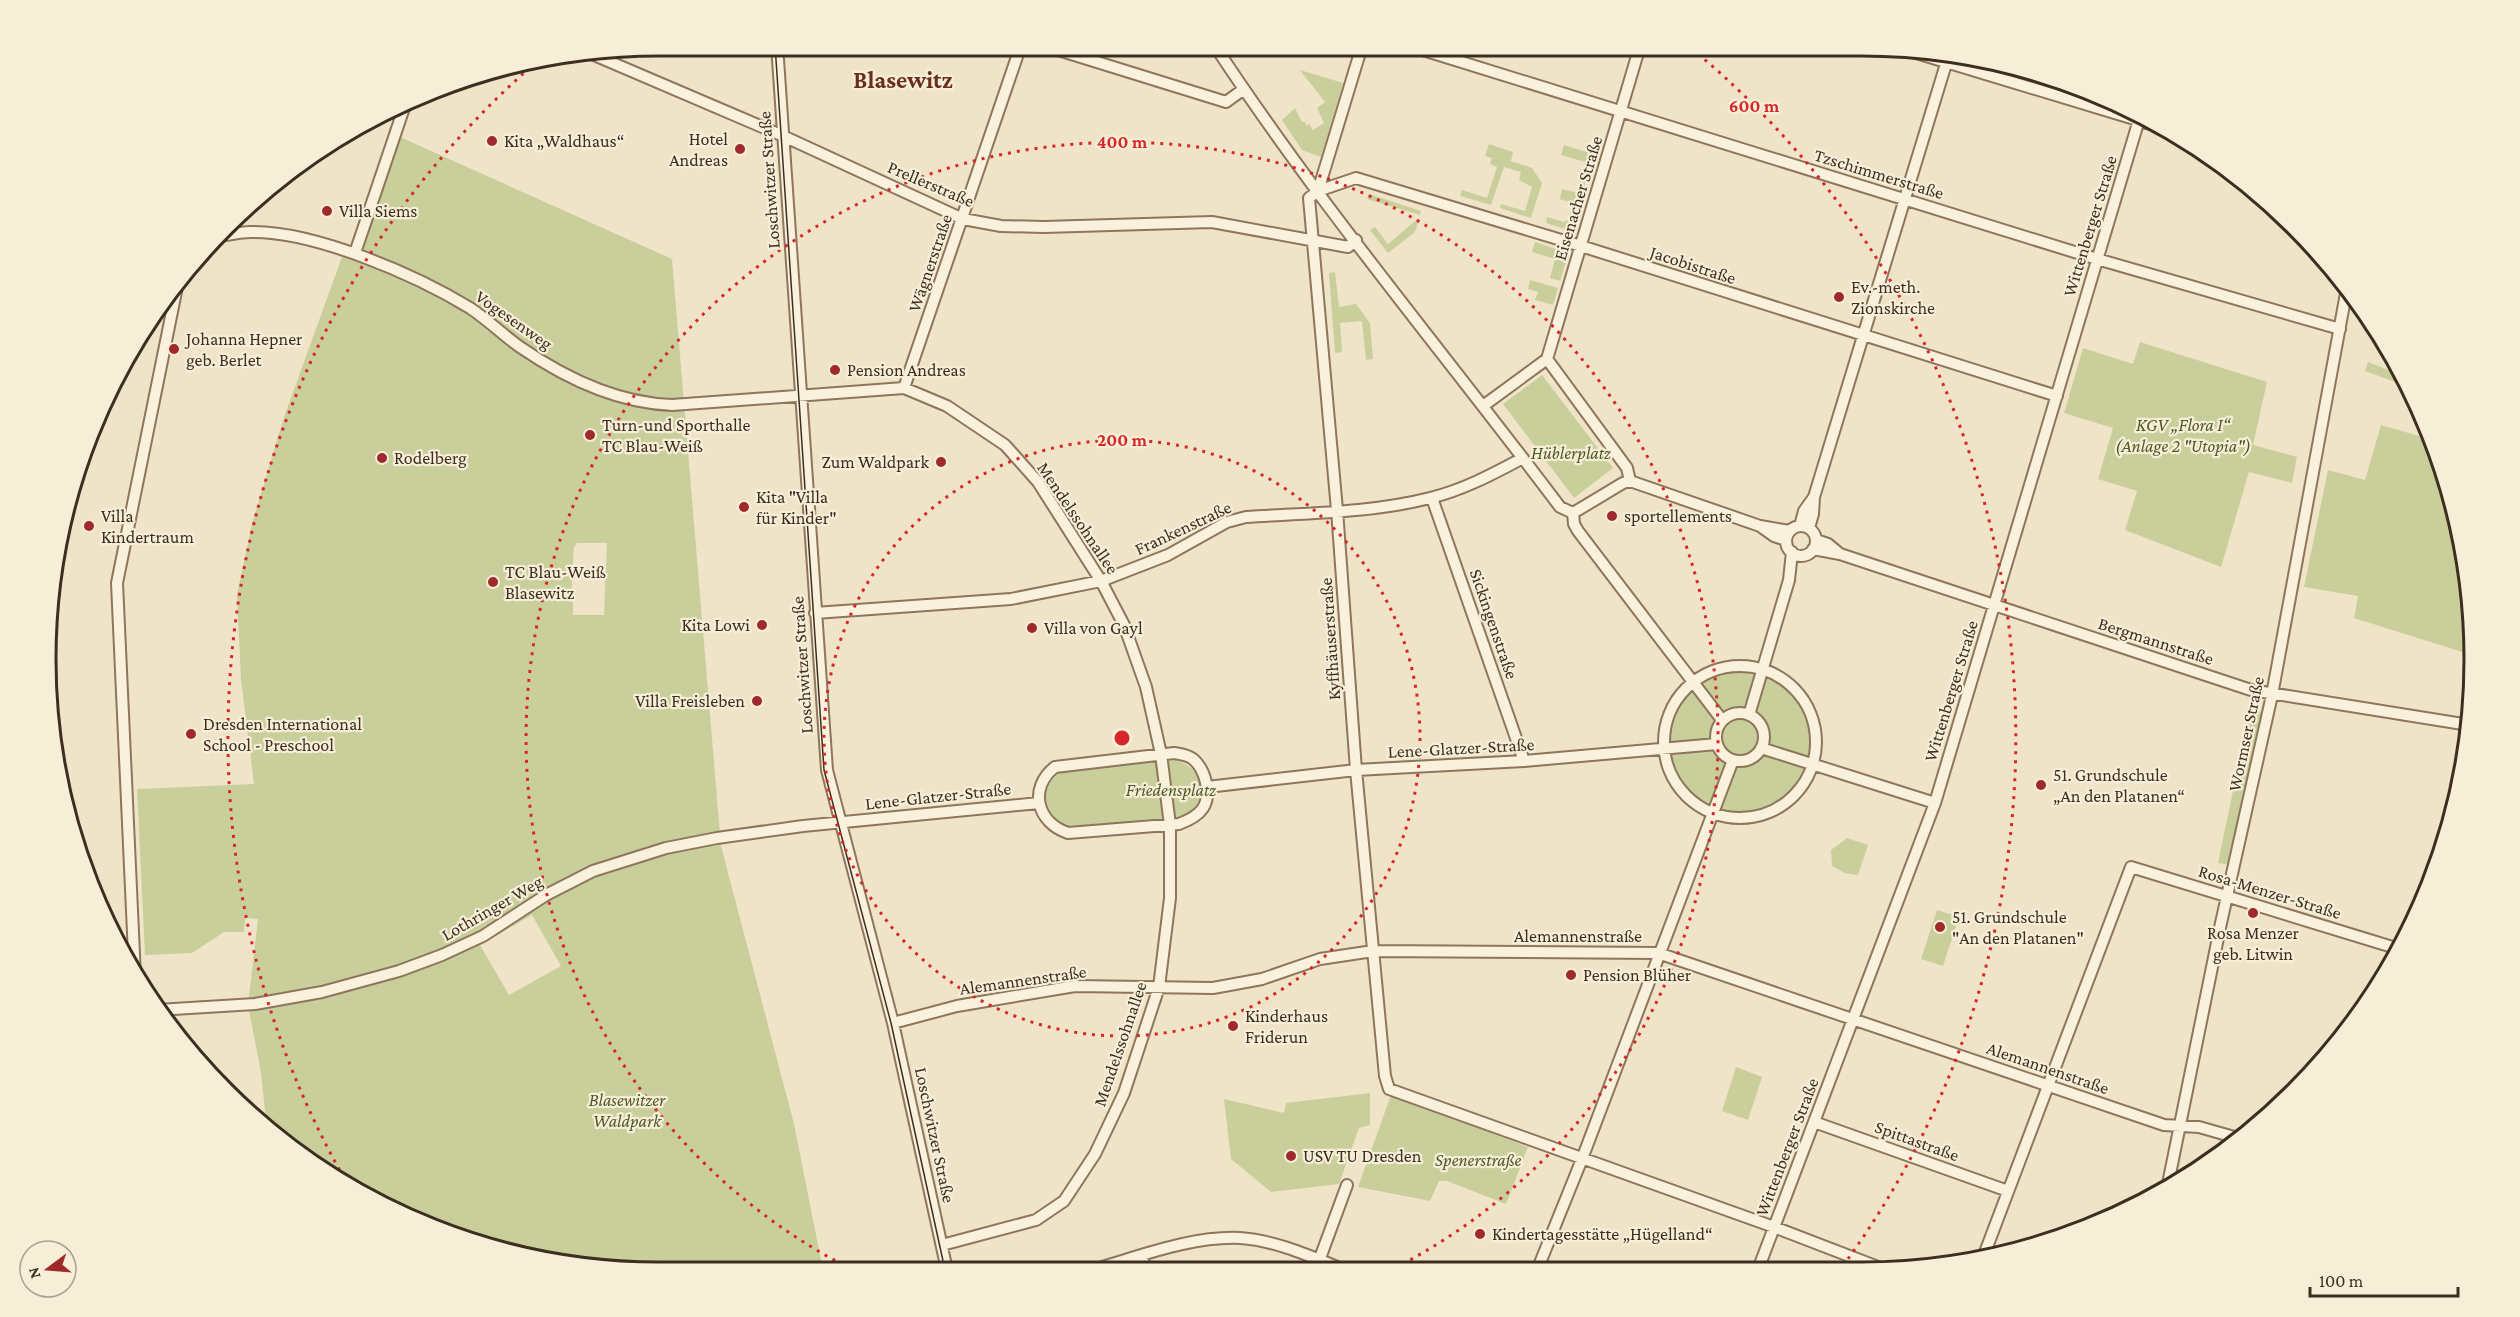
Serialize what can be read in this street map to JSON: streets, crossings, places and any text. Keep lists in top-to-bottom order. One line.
{"streets":{"street":["Tzschimmerstraße","Loschwitzer Straße","Prellerstraße","Eisenacher Straße","Wittenberger Straße","Wägnerstraße","Jacobistraße","Vogesenweg","Mendelssohnallee","Frankenstraße","Sickingenstraße","Kyffhäuserstraße","Bergmannstraße","Wormser Straße","Lene-Glatzer-Straße","Rosa-Menzer-Straße","Lothringer Weg","Alemannenstraße","Spittastraße"]},"crossings":[["Tzschimmerstraße","Eisenacher Straße"],["Tzschimmerstraße","Wittenberger Straße"],["Tzschimmerstraße","Wormser Straße"],["Loschwitzer Straße","Prellerstraße"],["Loschwitzer Straße","Vogesenweg"],["Loschwitzer Straße","Mendelssohnallee"],["Loschwitzer Straße","Frankenstraße"],["Loschwitzer Straße","Lene-Glatzer-Straße"],["Loschwitzer Straße","Lothringer Weg"],["Loschwitzer Straße","Alemannenstraße"],["Prellerstraße","Wägnerstraße"],["Prellerstraße","Kyffhäuserstraße"],["Eisenacher Straße","Jacobistraße"],["Wittenberger Straße","Jacobistraße"],["Wittenberger Straße","Bergmannstraße"],["Wittenberger Straße","Alemannenstraße"],["Wittenberger Straße","Spittastraße"],["Wägnerstraße","Mendelssohnallee"],["Jacobistraße","Kyffhäuserstraße"],["Vogesenweg","Mendelssohnallee"],["Mendelssohnallee","Frankenstraße"],["Mendelssohnallee","Alemannenstraße"],["Frankenstraße","Sickingenstraße"],["Frankenstraße","Kyffhäuserstraße"],["Sickingenstraße","Lene-Glatzer-Straße"],["Kyffhäuserstraße","Lene-Glatzer-Straße"],["Kyffhäuserstraße","Alemannenstraße"],["Bergmannstraße","Wormser Straße"],["Wormser Straße","Rosa-Menzer-Straße"],["Wormser Straße","Alemannenstraße"],["Lene-Glatzer-Straße","Lothringer Weg"],["Rosa-Menzer-Straße","Alemannenstraße"]],"districts":["Blasewitz"],"parks":["KGV „Flora I“ (Anlage 2 \"Utopia\")","Hüblerplatz","Friedensplatz","Blasewitzer Waldpark","Spenerstraße"],"places":["Kita „Waldhaus“","Hotel Andreas","Villa Siems","Ev.-meth. Zionskirche","Johanna Hepner geb. Berlet","Pension Andreas","Turn-und Sporthalle TC Blau-Weiß","Rodelberg","Zum Waldpark","Kita \"Villa für Kinder\"","sportellements","Villa Kindertraum","TC Blau-Weiß Blasewitz","Kita Lowi","Villa von Gayl","Villa Freisleben","Dresden International School - Preschool","51. Grundschule „An den Platanen“","Rosa Menzer geb. Litwin","51. Grundschule \"An den Platanen\"","Pension Blüher","Kinderhaus Friderun","USV TU Dresden","Kindertagesstätte „Hügelland“"],"scale_bar":"100 m","north":"left","rings":["600 m","400 m","200 m"]}
